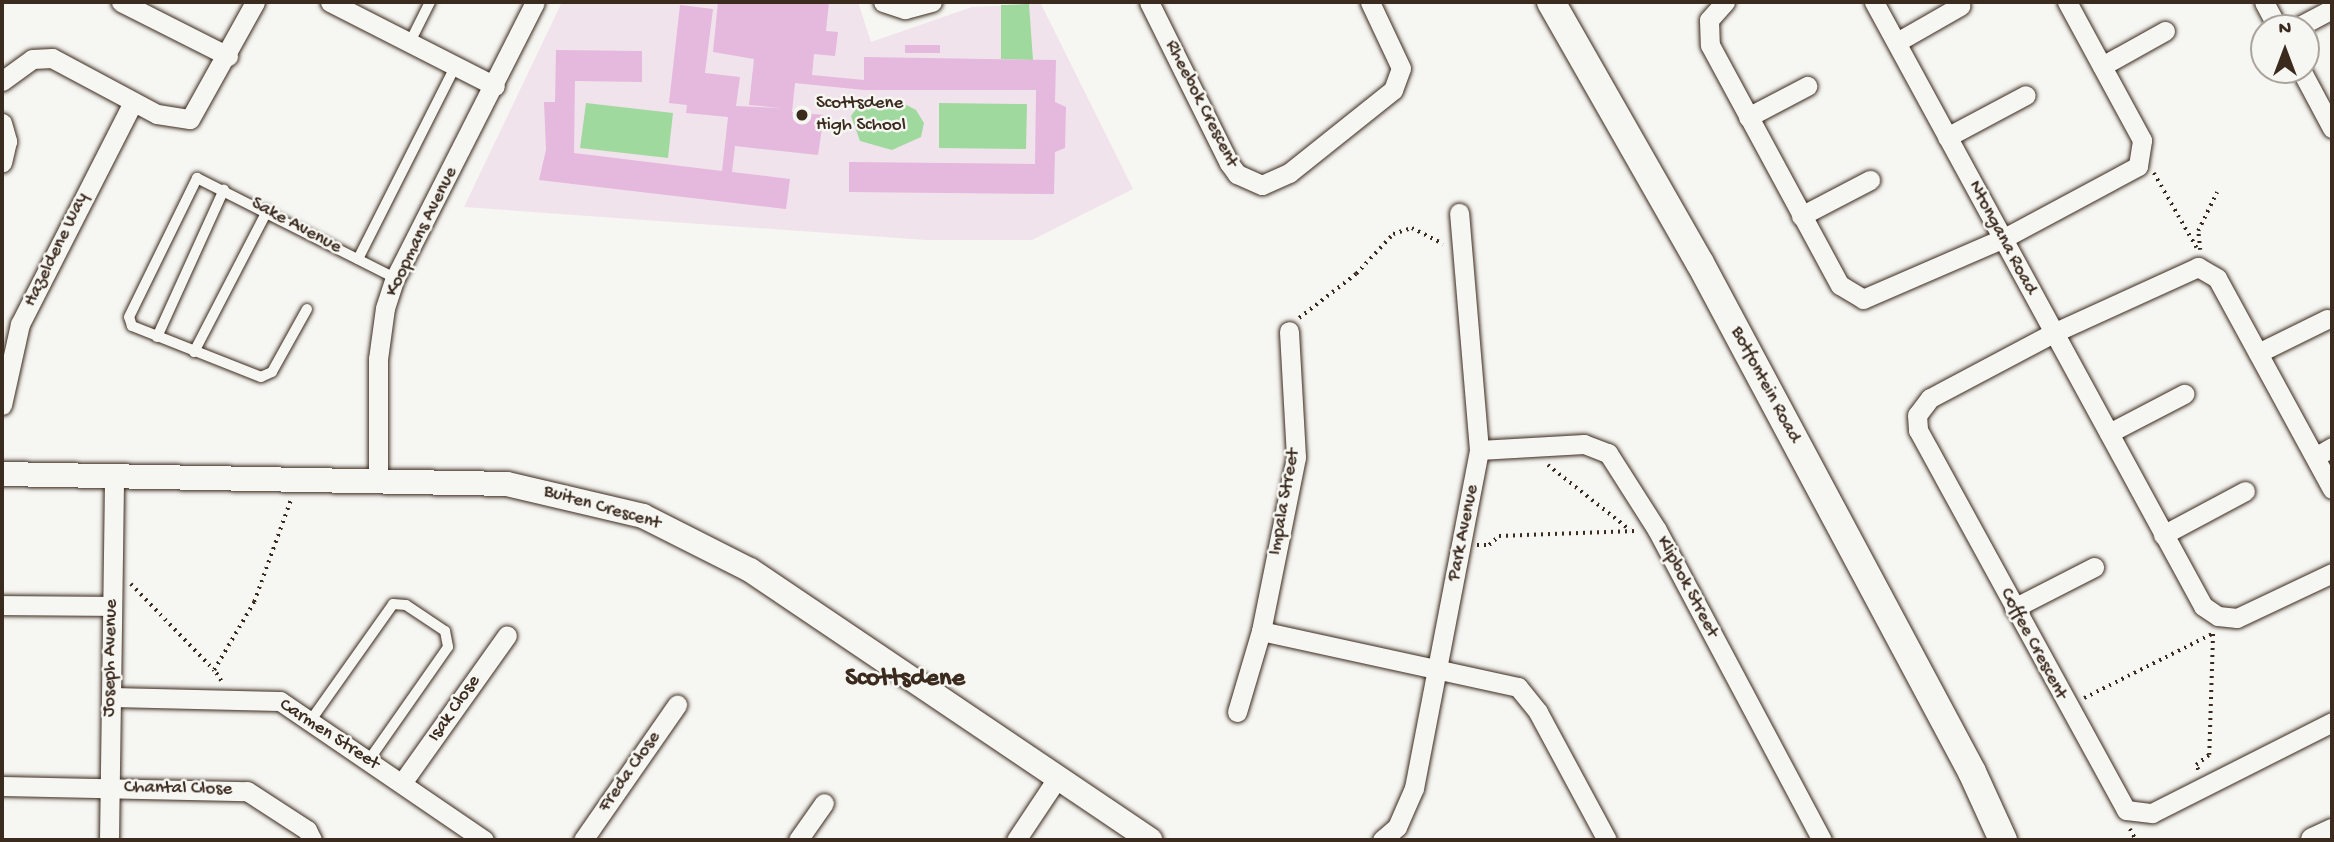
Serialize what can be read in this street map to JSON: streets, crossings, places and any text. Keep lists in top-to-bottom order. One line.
{"streets":{"main road":["Botfontein Road"],"street":["Rheebok Crescent","Koopmans Avenue","Ntongana Road","Hazeldene Way","Impala Street","Buiten Crescent","Park Avenue","Klipbok Street","Coffee Crescent","Joseph Avenue","Isak Close","Carmen Street","Freda Close","Chantal Close"],"lane":["Sake Avenue"]},"crossings":[["Sake Avenue","Koopmans Avenue"],["Koopmans Avenue","Buiten Crescent"],["Ntongana Road","Coffee Crescent"],["Buiten Crescent","Joseph Avenue"],["Park Avenue","Klipbok Street"],["Joseph Avenue","Carmen Street"],["Joseph Avenue","Chantal Close"],["Isak Close","Carmen Street"]],"districts":["Scottsdene"],"places":["Scottsdene High School"],"north":"top"}
